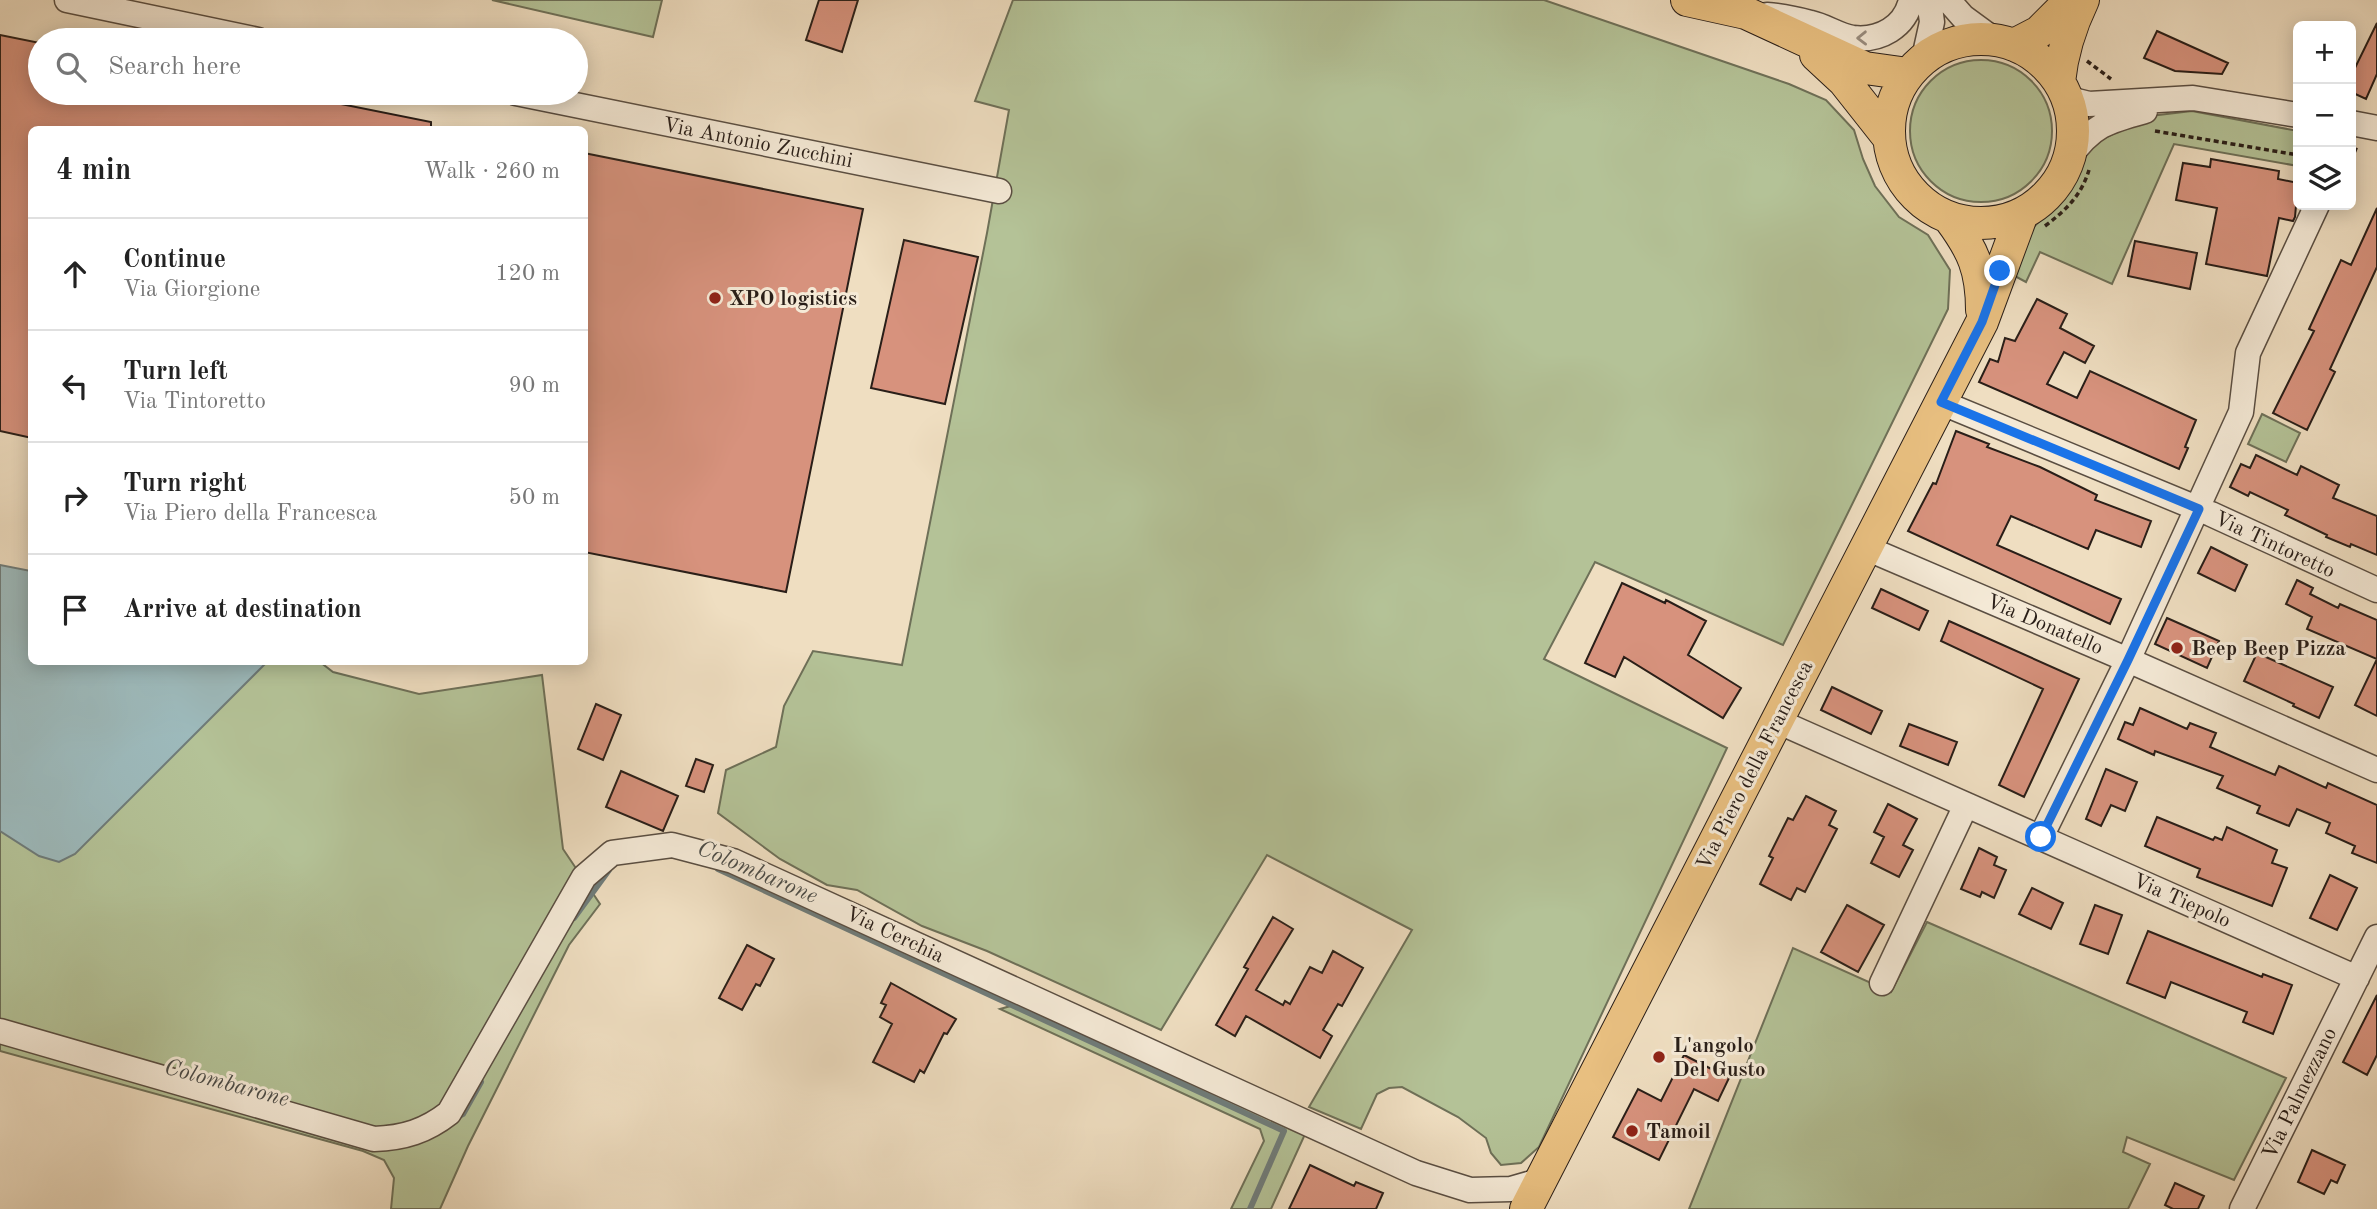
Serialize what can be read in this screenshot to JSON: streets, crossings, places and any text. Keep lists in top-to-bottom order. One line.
{"streets":{"main road":["Via Piero della Francesca"],"street":["Via Antonio Zucchini","Via Tintoretto","Via Donatello","Via Tiepolo","Via Cerchia","Via Palmezzano"]},"crossings":[["Via Tintoretto","Via Piero della Francesca"],["Via Donatello","Via Piero della Francesca"],["Via Piero della Francesca","Via Tiepolo"],["Via Piero della Francesca","Via Cerchia"],["Via Tiepolo","Via Palmezzano"]],"water":["Colombarone"],"places":["XPO logistics","Beep Beep Pizza","L'angolo Del Gusto","Tamoil"],"page":{"map_buttons":["+","−"],"search":"Search here","heading":["4 min","Walk · 260 m"],"list":[["Continue","Via Giorgione","120 m"],["Turn left","Via Tintoretto","90 m"],["Turn right","Via Piero della Francesca","50 m"],"Arrive at destination"]}}
